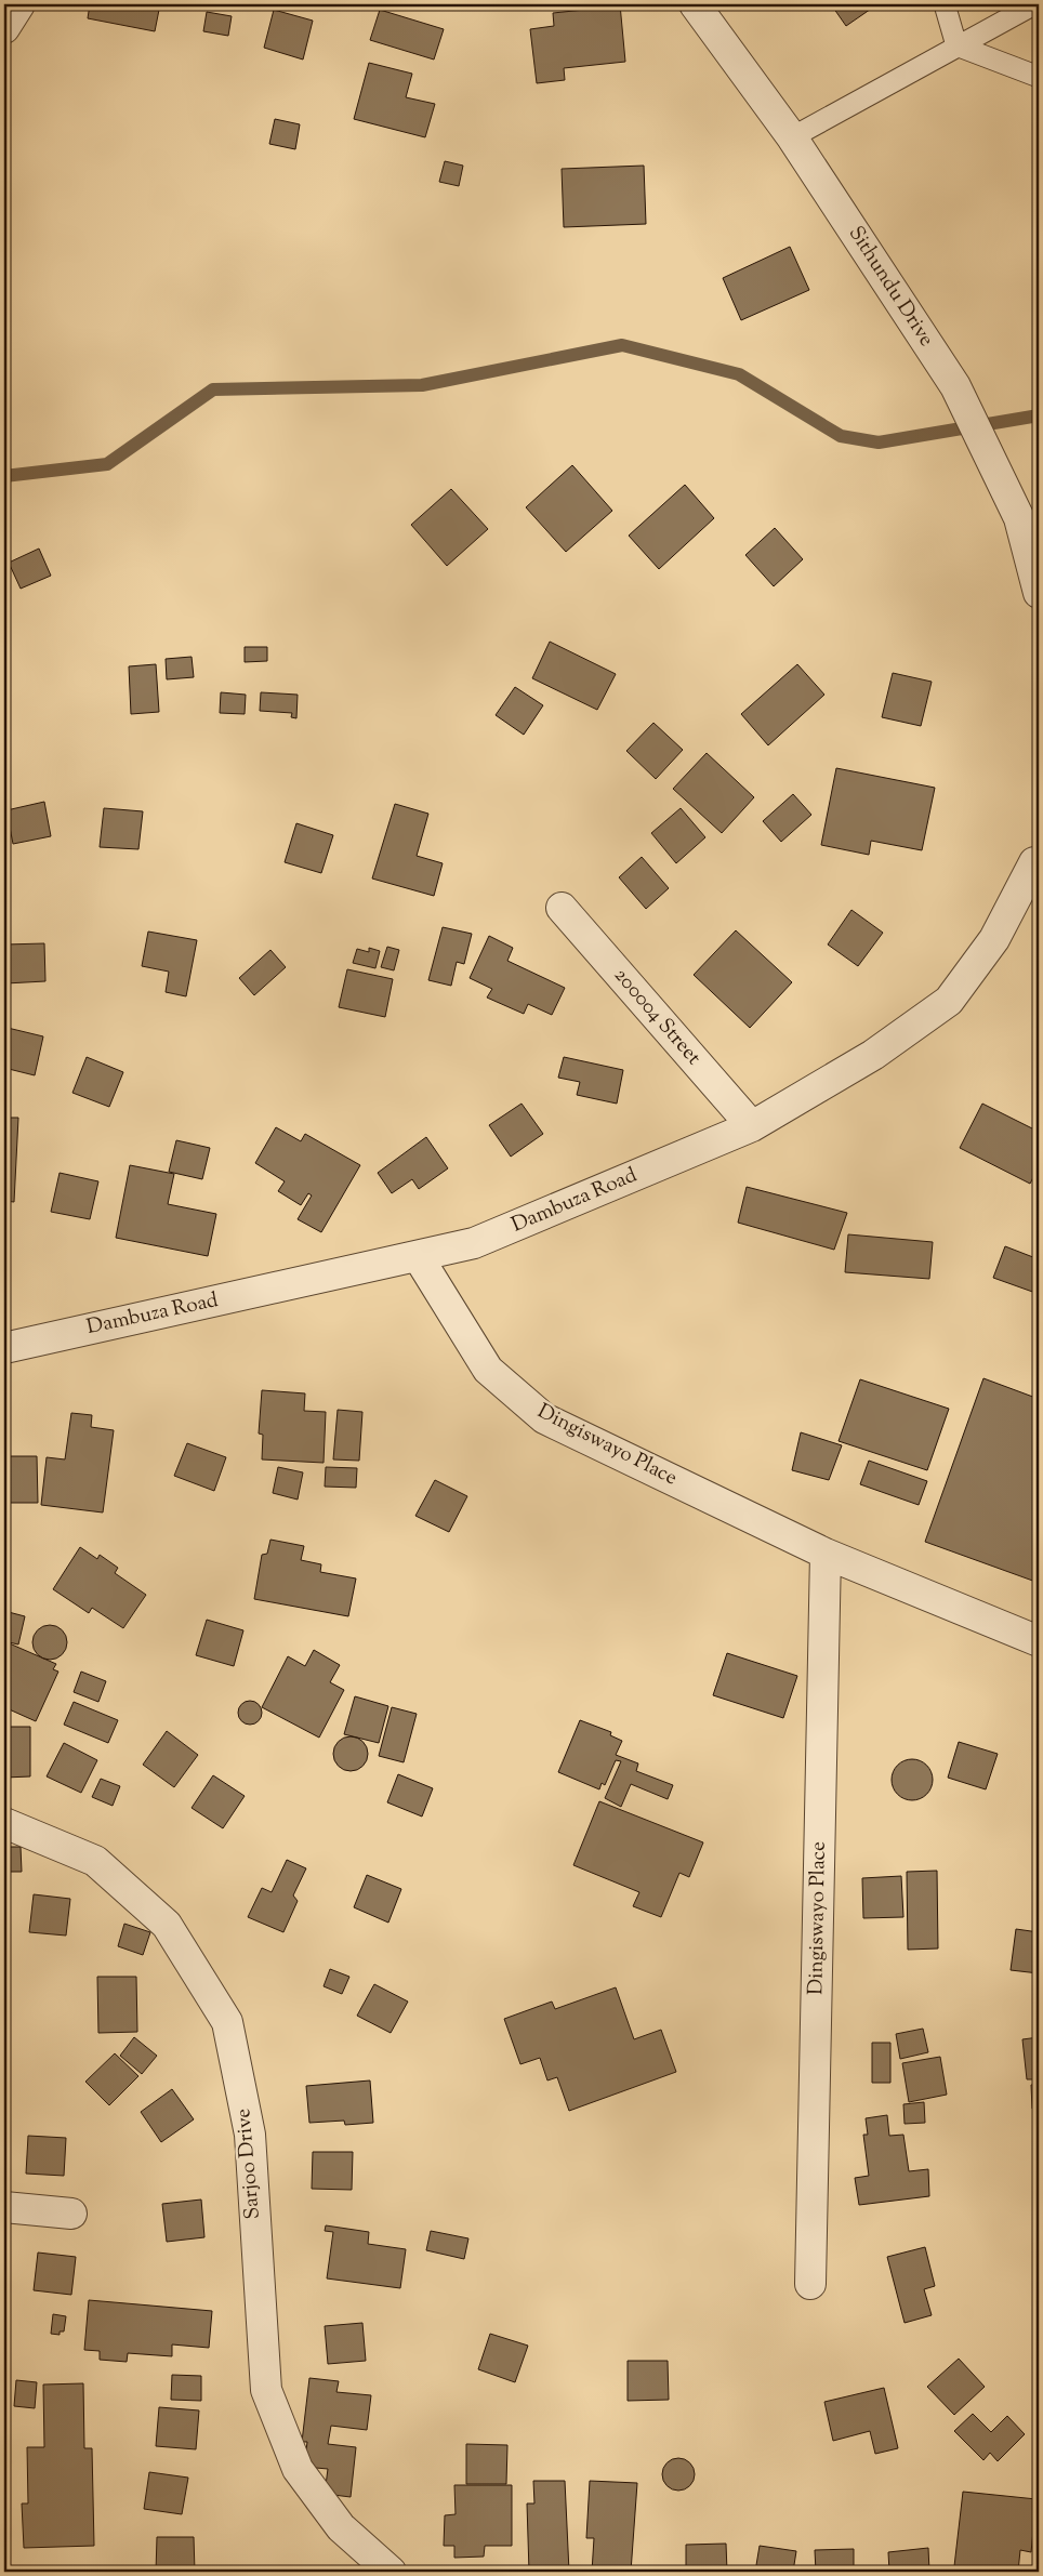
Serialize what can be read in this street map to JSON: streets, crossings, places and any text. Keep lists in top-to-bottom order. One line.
{"streets":{"street":["Sithundu Drive","200004 Street","Dambuza Road","Dingiswayo Place","Sarjoo Drive"]},"crossings":[["200004 Street","Dambuza Road"],["Dambuza Road","Dingiswayo Place"]]}
